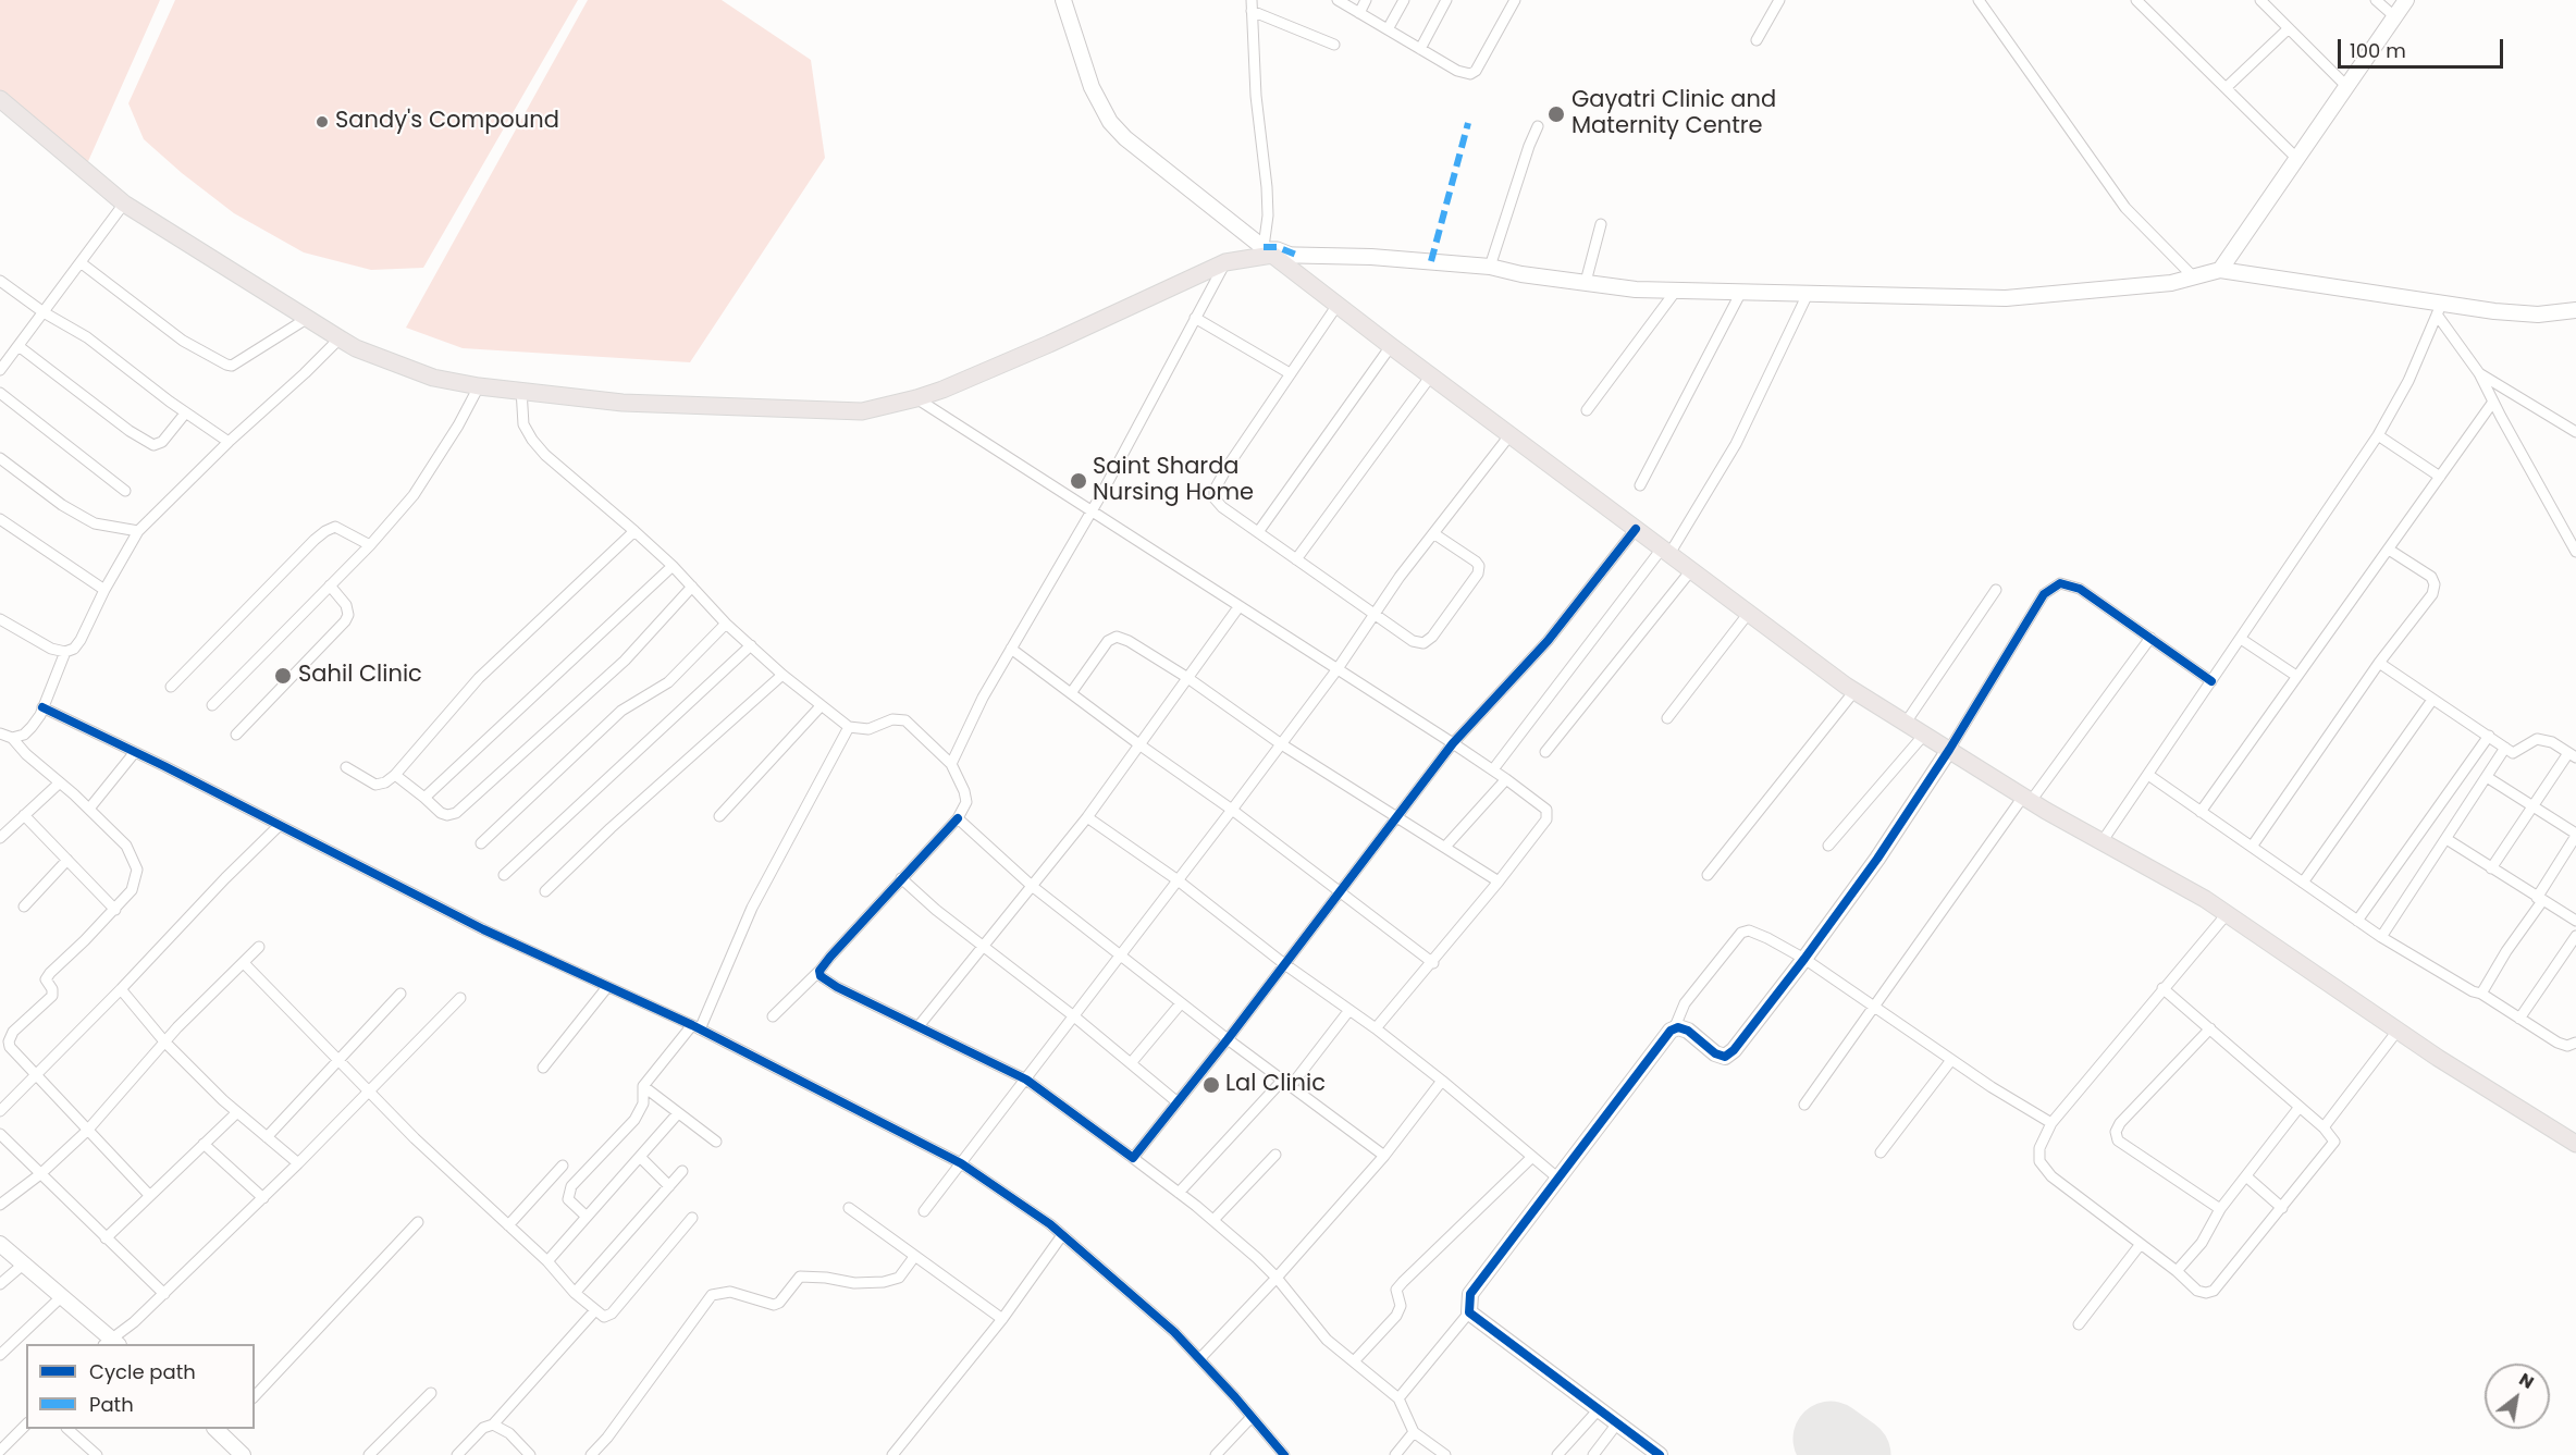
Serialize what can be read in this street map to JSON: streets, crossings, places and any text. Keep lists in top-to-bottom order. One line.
{"places":["Gayatri Clinic and Maternity Centre","Sandy's Compound","Saint Sharda Nursing Home","Sahil Clinic","Lal Clinic"],"legend":["Cycle path","Path"],"scale_bar":"100 m","north":"top right"}
